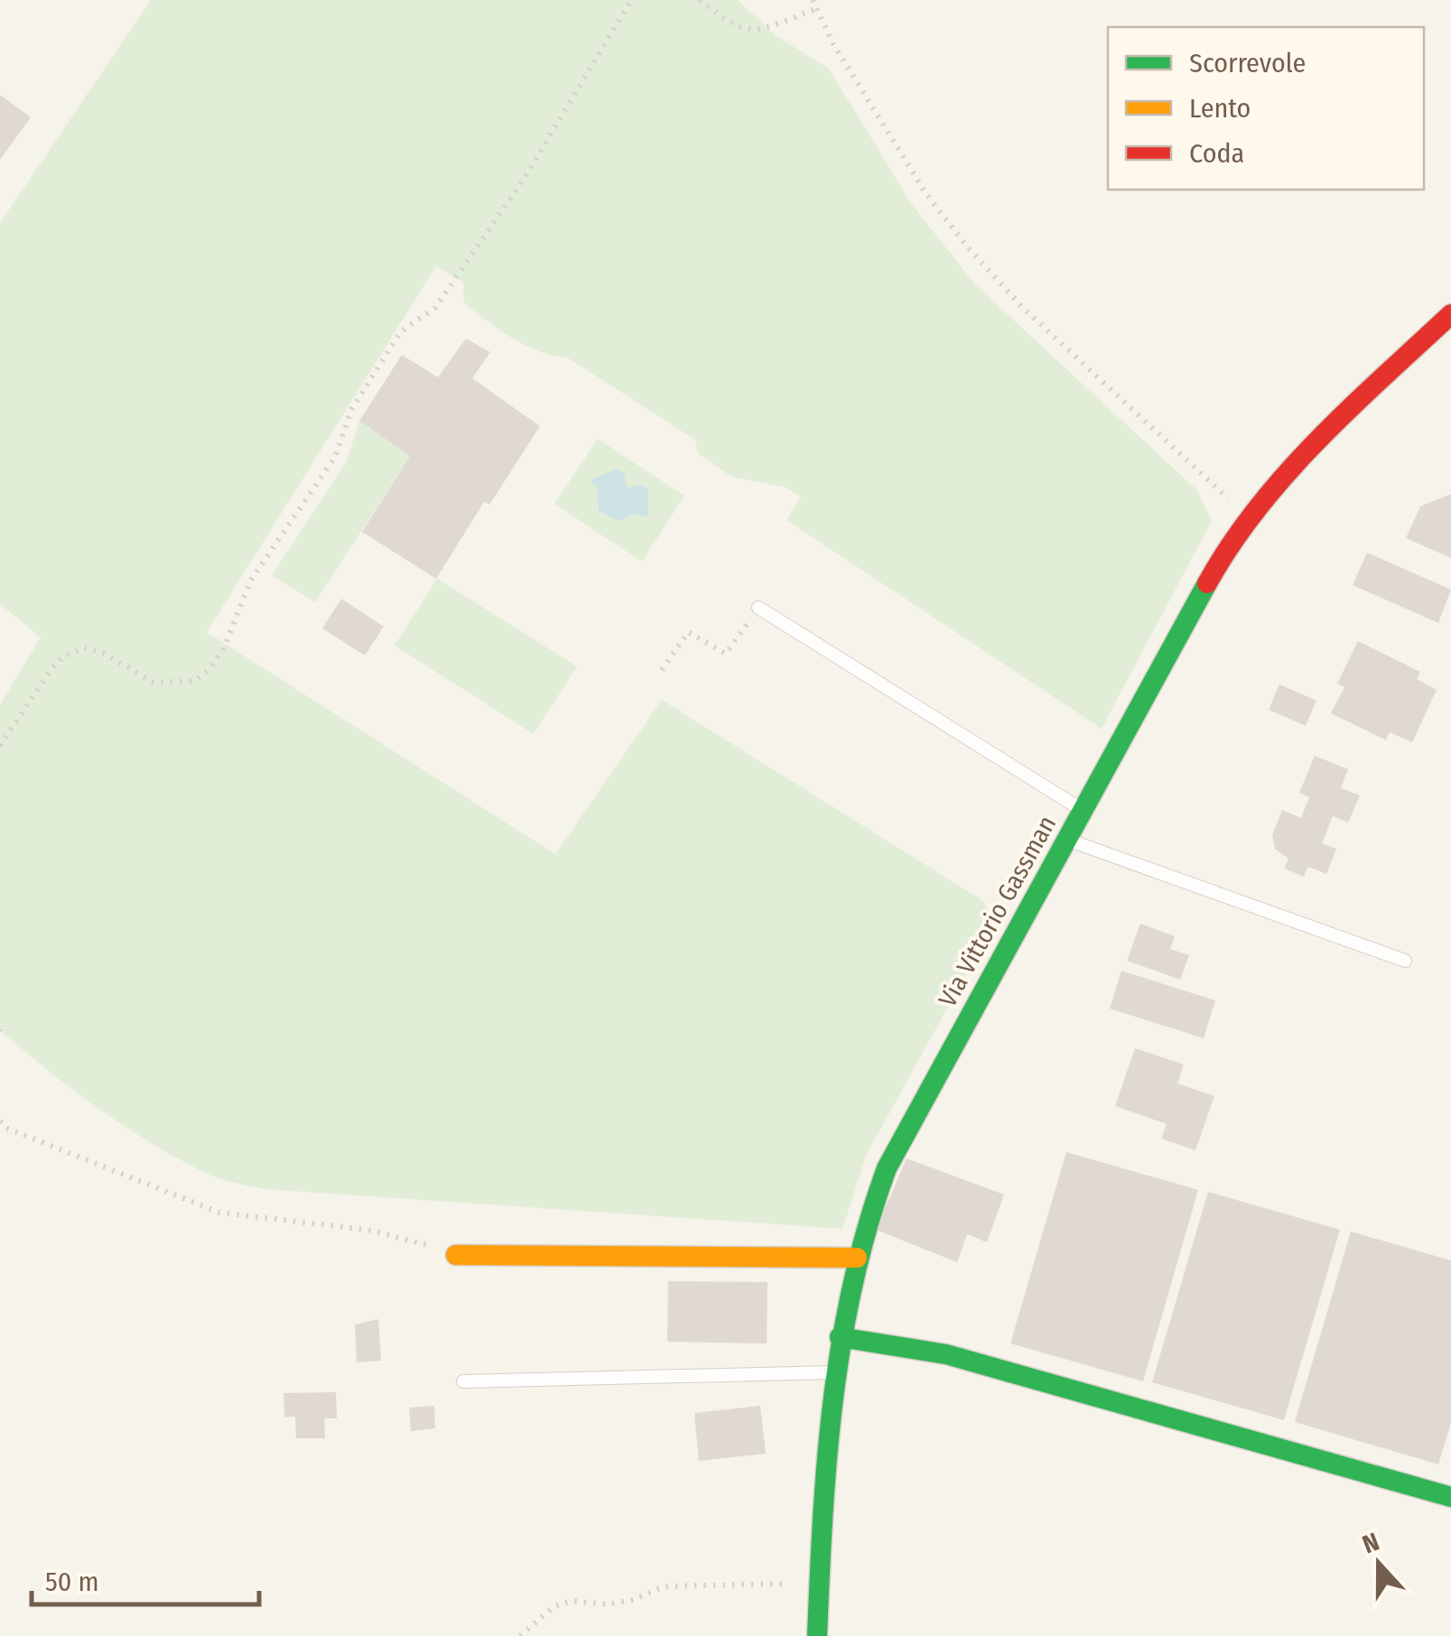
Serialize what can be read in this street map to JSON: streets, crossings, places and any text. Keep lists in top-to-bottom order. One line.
{"streets":{"street":["Via Vittorio Gassman"]},"legend":["Scorrevole","Lento","Coda"],"scale_bar":"50 m","north":"top"}
